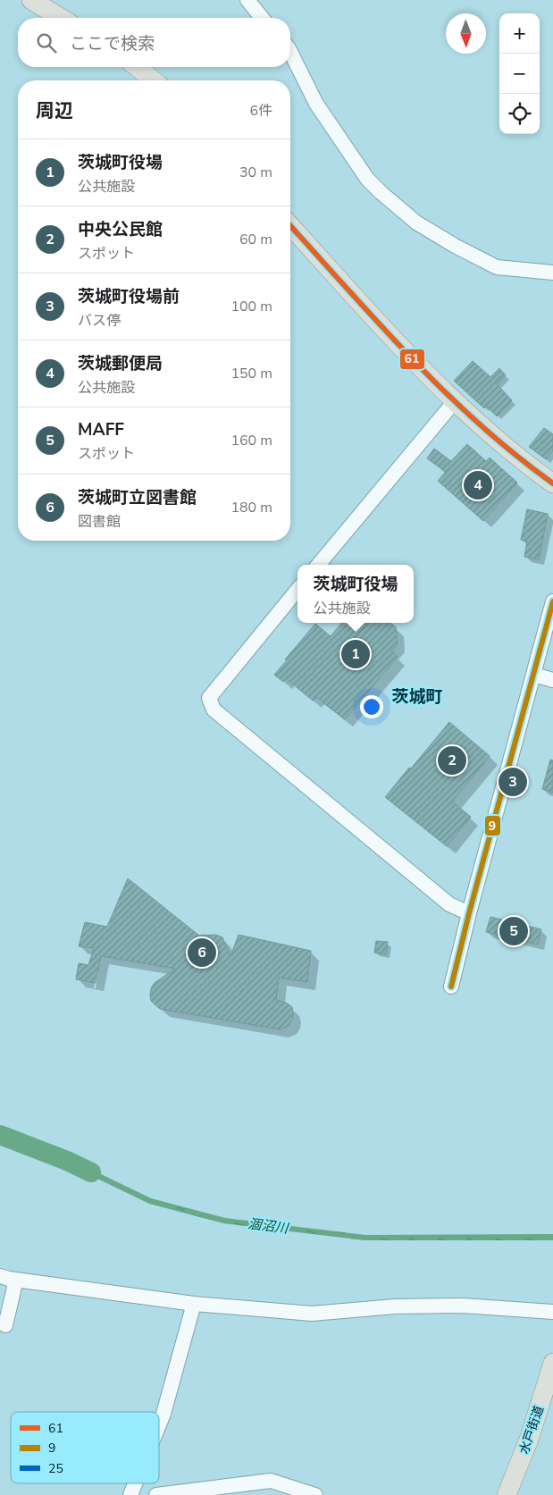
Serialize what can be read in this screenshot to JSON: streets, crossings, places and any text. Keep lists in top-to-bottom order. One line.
{"streets":{"main road":["水戸街道"]},"districts":["茨城町"],"water":["涸沼川"],"lines":["transit line 61","transit line 9"],"legend":["61","9","25"],"north":"bottom","page":{"map_buttons":["+","−"],"search":"ここで検索","heading":["周辺","6件"],"list":[{"mark":"1","name":"茨城町役場","note":"公共施設","value":"30 m"},{"mark":"2","name":"中央公民館","note":"スポット","value":"60 m"},{"mark":"3","name":"茨城町役場前","note":"バス停","value":"100 m"},{"mark":"4","name":"茨城郵便局","note":"公共施設","value":"150 m"},{"mark":"5","name":"MAFF","note":"スポット","value":"160 m"},{"mark":"6","name":"茨城町立図書館","note":"図書館","value":"180 m"}],"pins":["4","1","2","3","5","6"],"popup":["茨城町役場","公共施設"]}}
